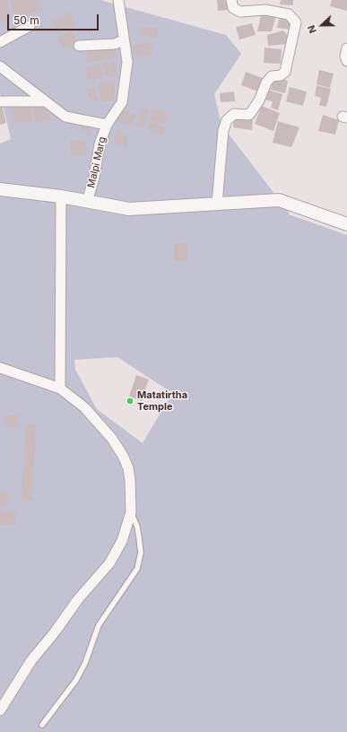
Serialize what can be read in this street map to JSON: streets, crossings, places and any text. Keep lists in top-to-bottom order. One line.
{"streets":{"street":["Malpi Marg"]},"places":["Matatirtha Temple"],"scale_bar":"50 m","north":"left"}
